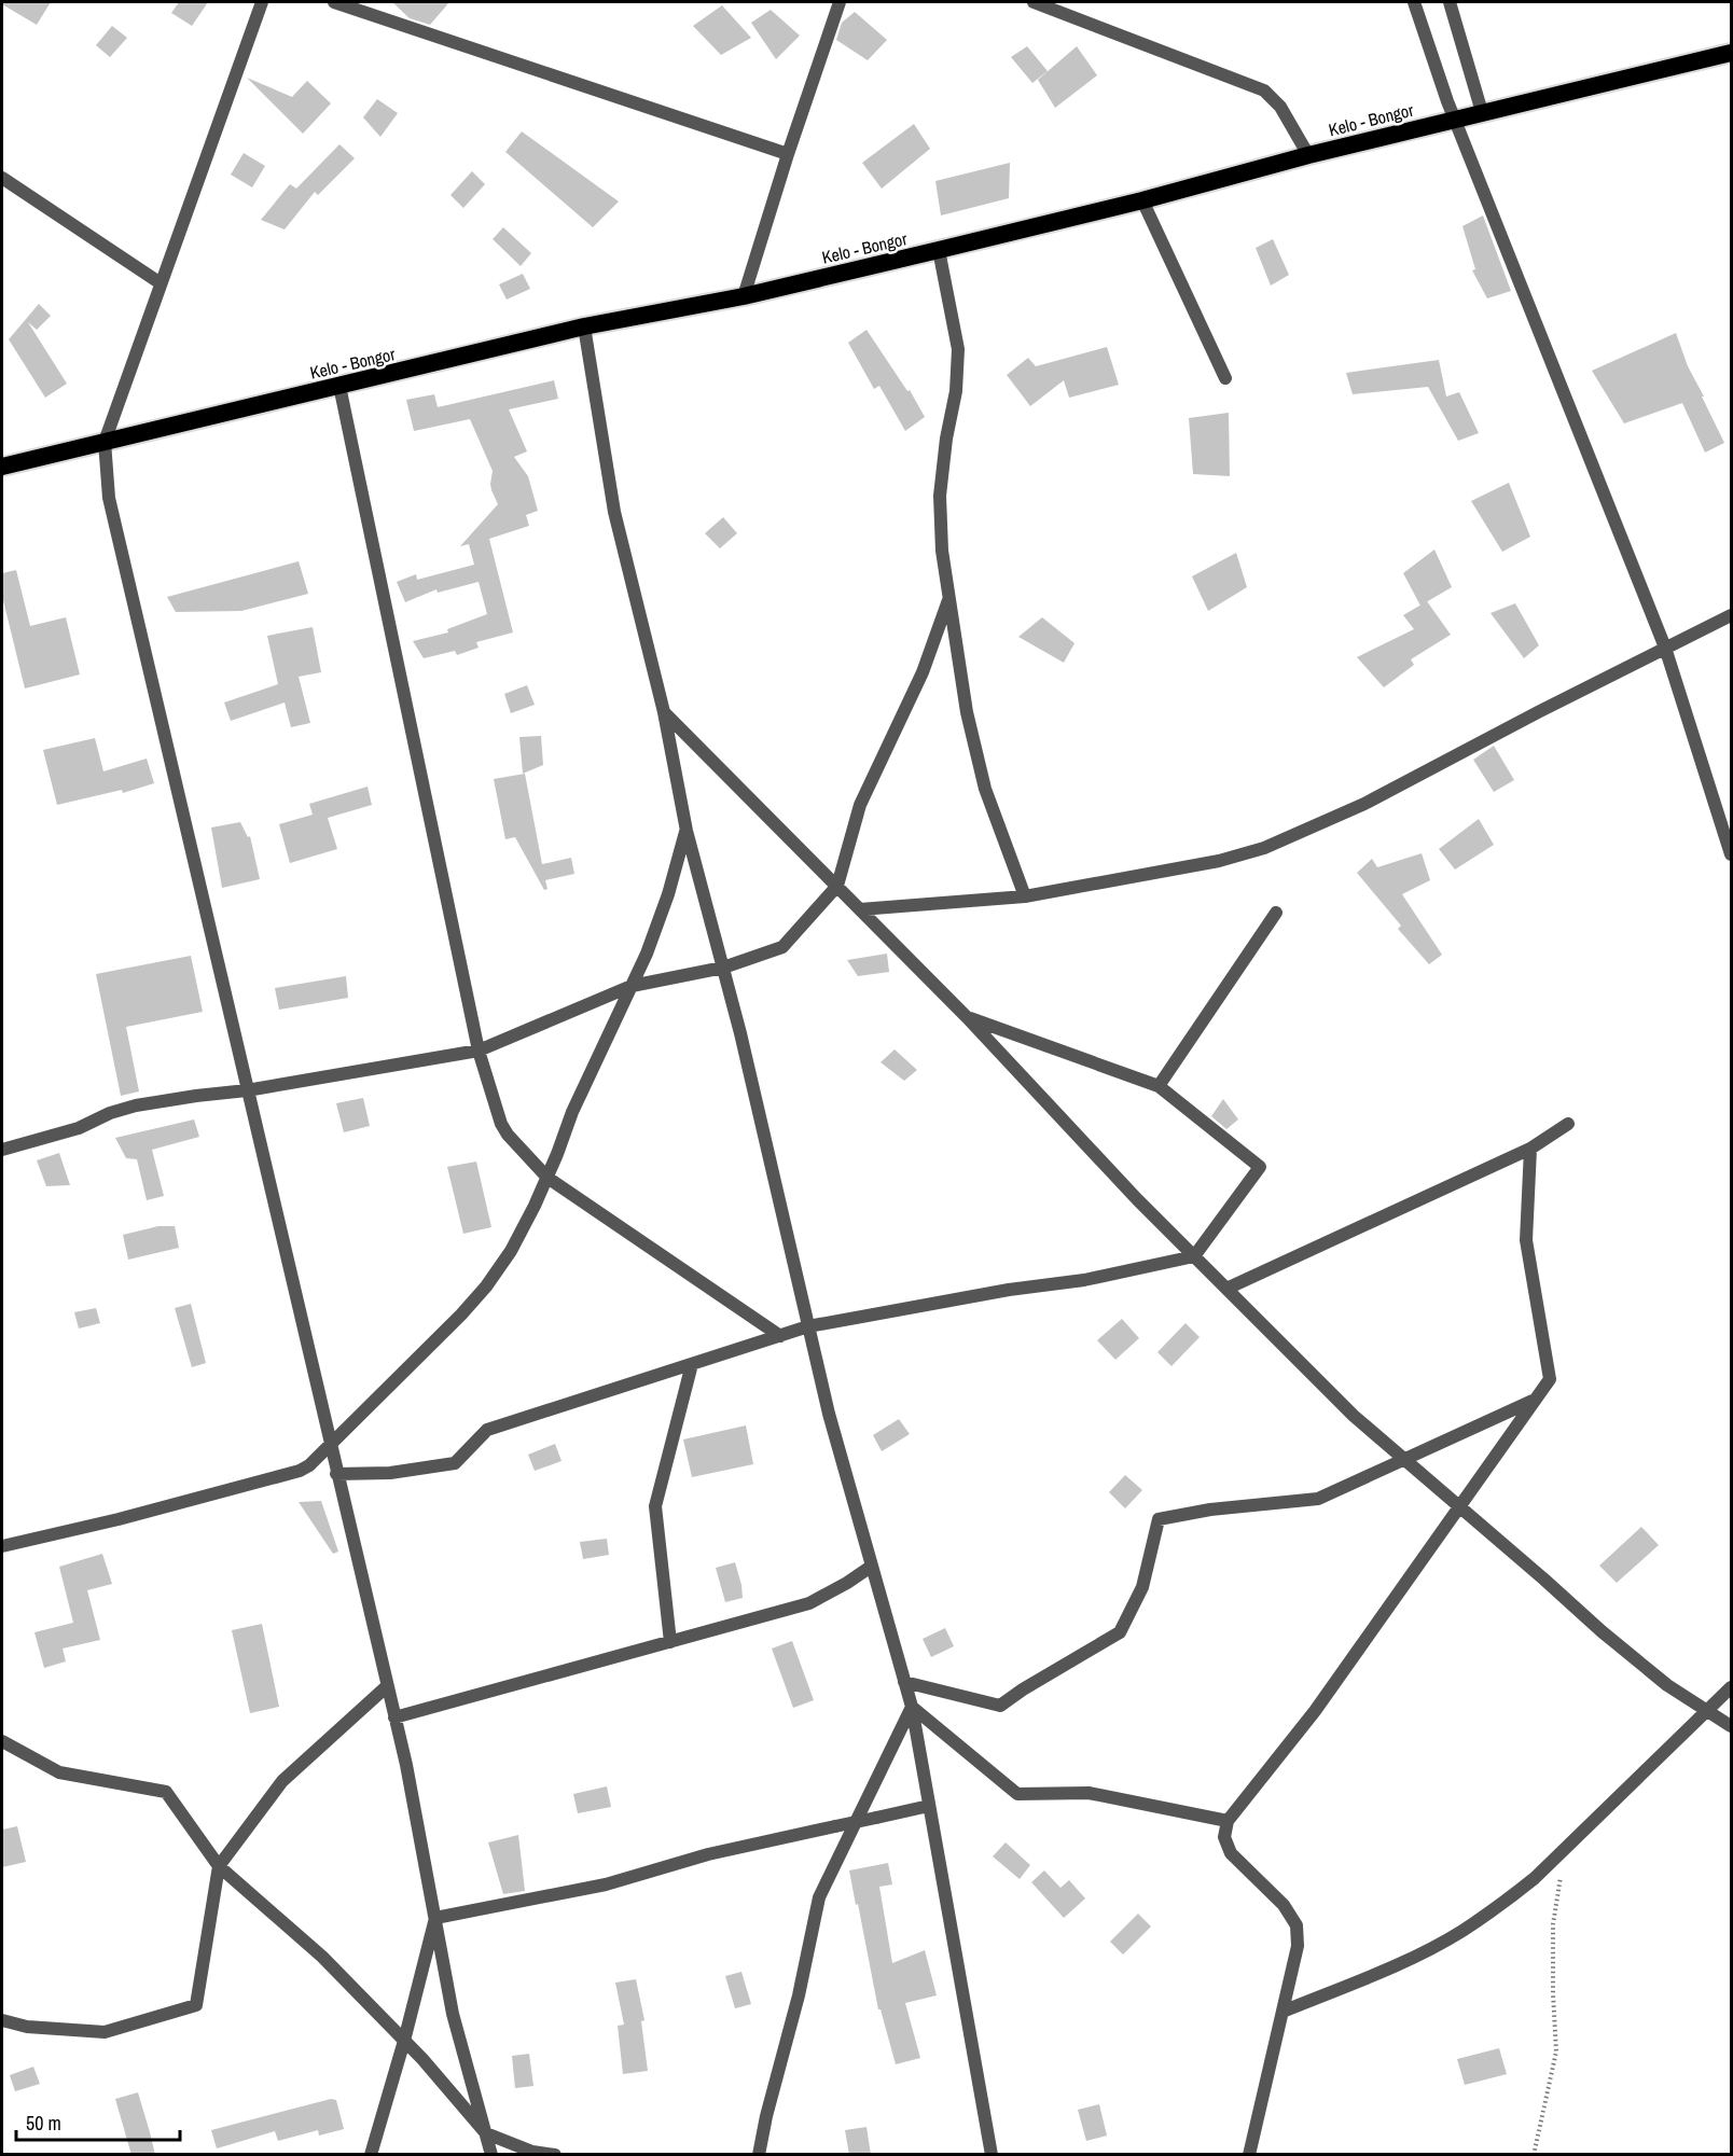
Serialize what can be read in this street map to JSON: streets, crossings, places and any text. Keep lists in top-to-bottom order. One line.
{"streets":{"highway":["Kelo - Bongor"]},"scale_bar":"50 m"}
